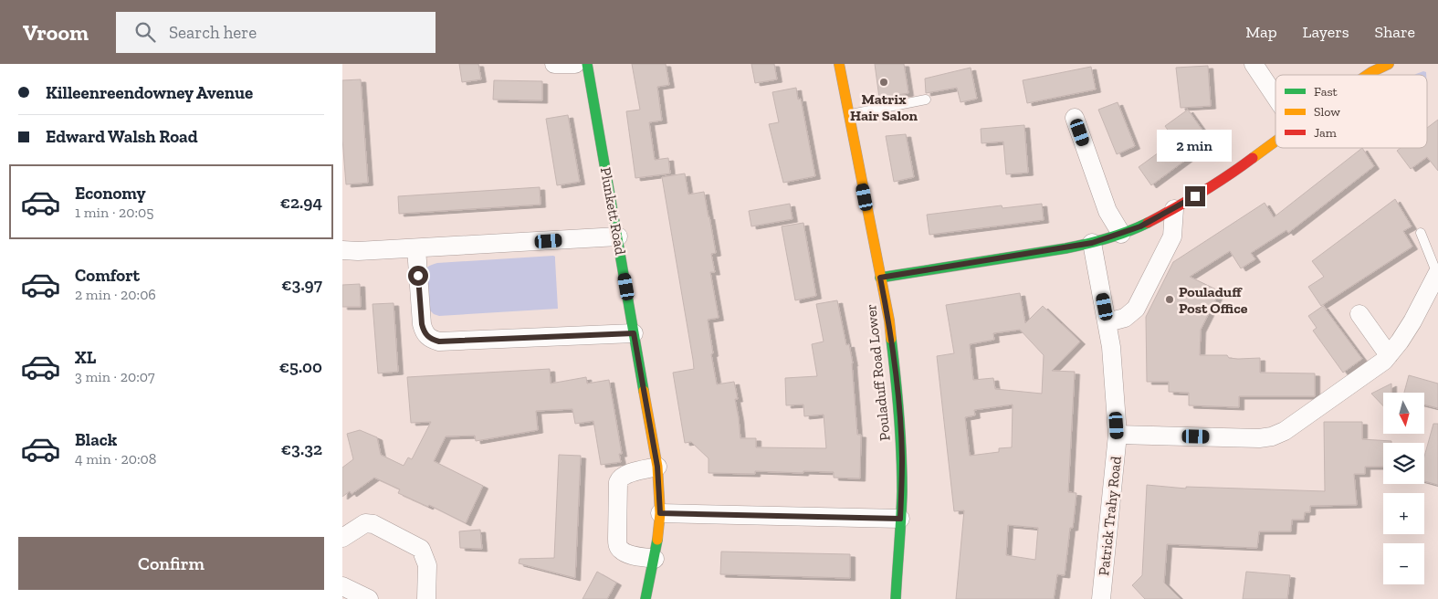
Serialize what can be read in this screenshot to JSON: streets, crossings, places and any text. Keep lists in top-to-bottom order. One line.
{"streets":{"street":["Plunkett Road","Pouladuff Road Lower","Patrick Trahy Road"]},"places":["Matrix Hair Salon","Pouladuff Post Office"],"legend":["Fast","Slow","Jam"],"north":"bottom","page":{"header":"Vroom","search":"Search here","nav":["Map","Layers","Share"],"banner":["Killeenreendowney Avenue","Edward Walsh Road"],"bubble":"2 min","list":[{"name":"Economy","note":"1 min · 20:05","value":"€2.94"},{"name":"Comfort","note":"2 min · 20:06","value":"€3.97"},{"name":"XL","note":"3 min · 20:07","value":"€5.00"},{"name":"Black","note":"4 min · 20:08","value":"€3.32"}],"map_buttons":["+","−"],"buttons":"Confirm"}}
